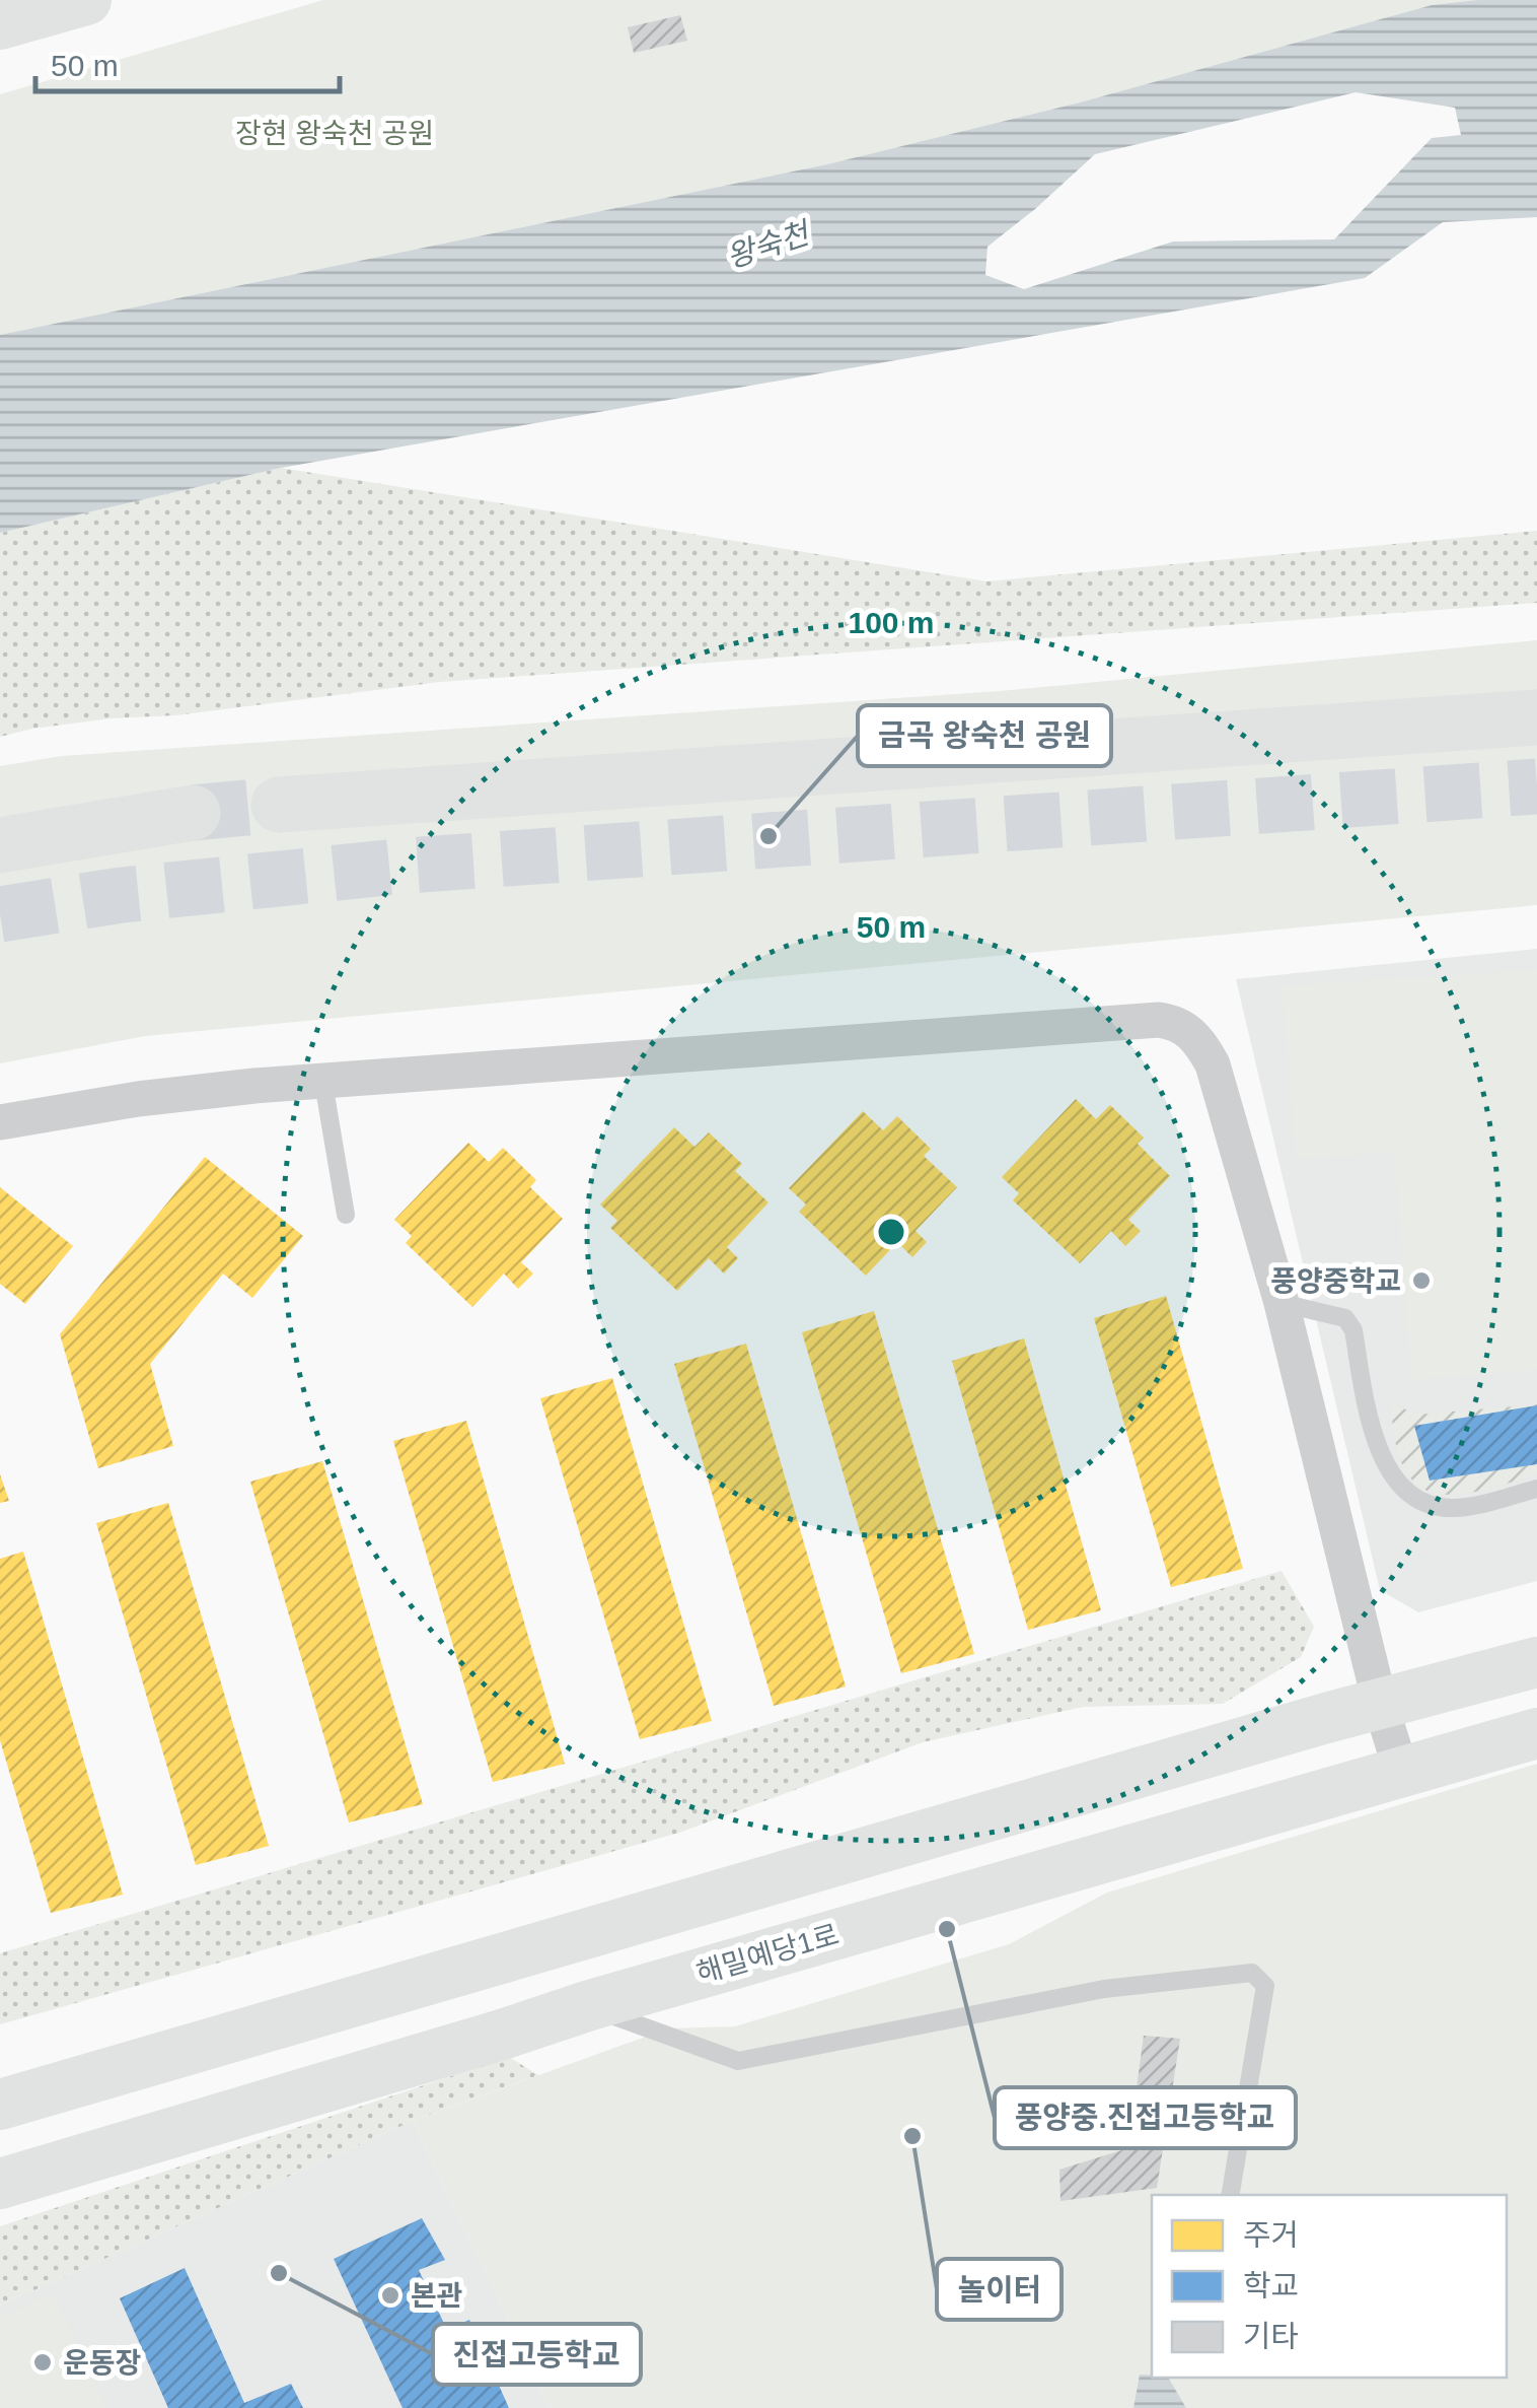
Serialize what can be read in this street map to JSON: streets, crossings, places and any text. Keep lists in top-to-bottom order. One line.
{"streets":{"street":["해밀예당1로"]},"water":["왕숙천"],"parks":["장현 왕숙천 공원"],"places":["금곡 왕숙천 공원","풍양중학교","풍양중.진접고등학교","놀이터","진접고등학교","본관","운동장"],"legend":["주거","학교","기타"],"scale_bar":"50 m","rings":["100 m","50 m"]}
